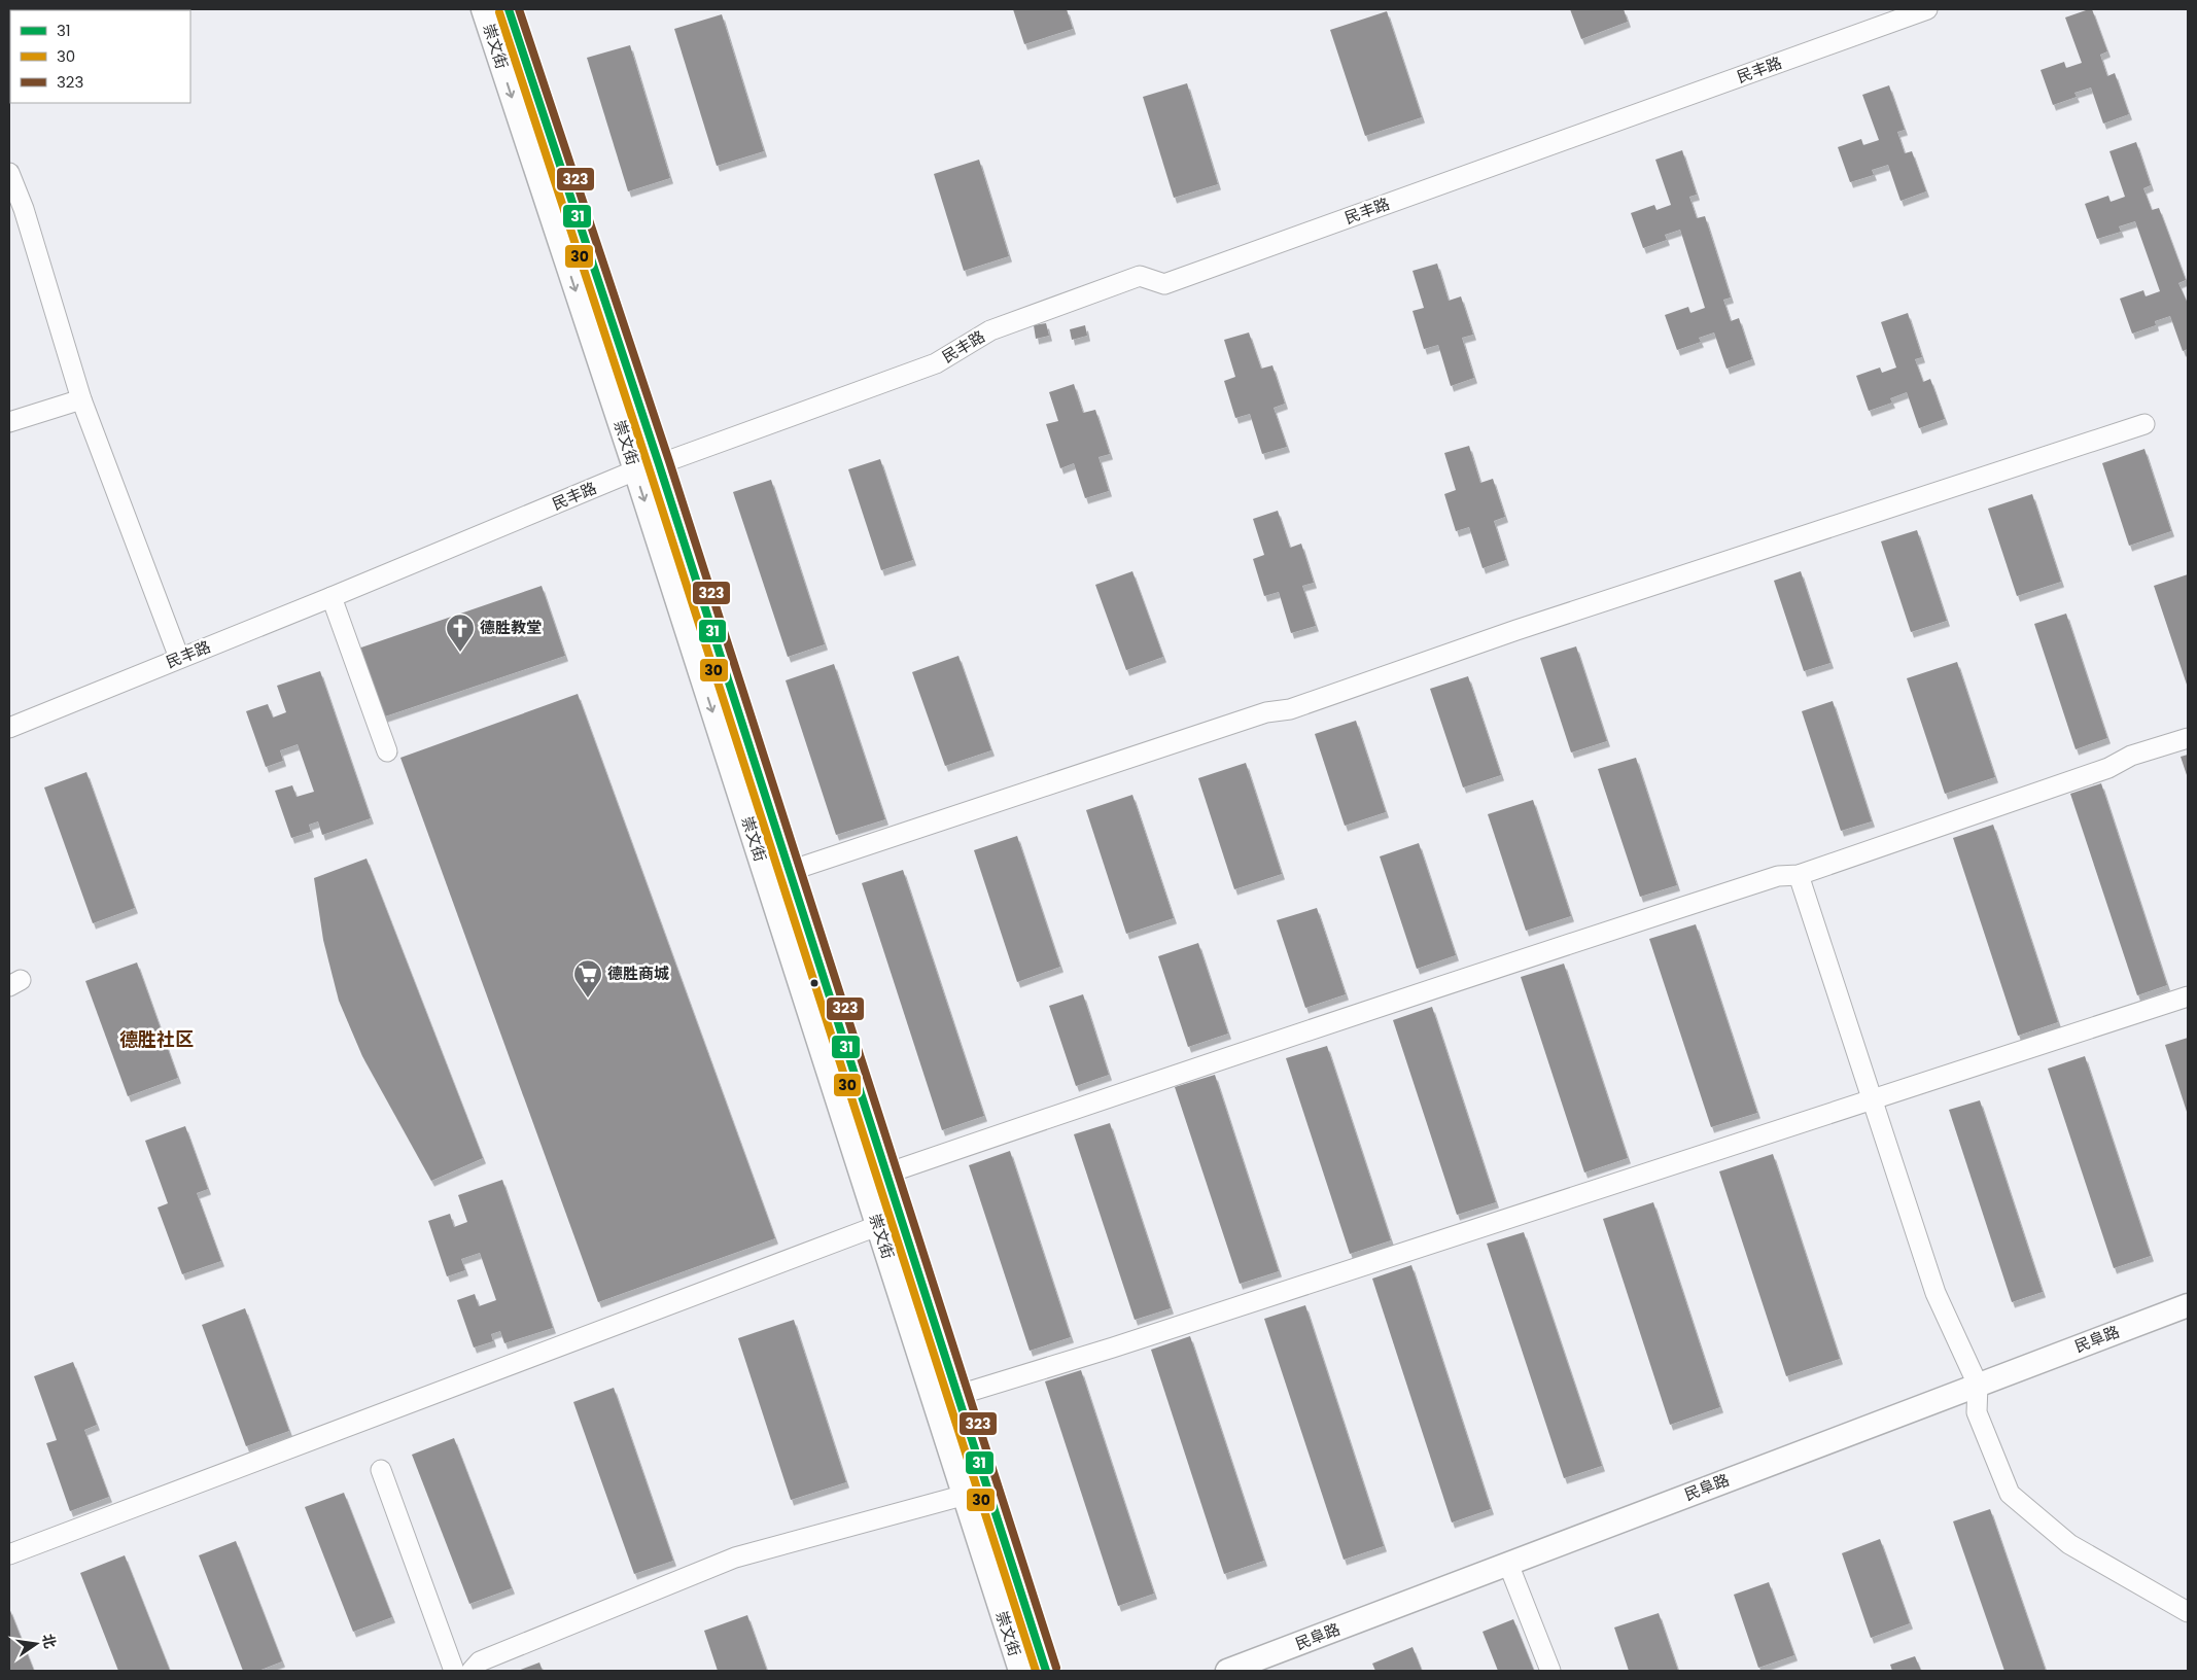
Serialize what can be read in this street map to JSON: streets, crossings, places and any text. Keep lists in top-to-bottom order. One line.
{"streets":{"street":["崇文街","民丰路","民阜路"]},"crossings":[["崇文街","民丰路"]],"districts":["德胜社区"],"places":{"church":["德胜教堂"],"supermarket":["德胜商城"]},"lines":["transit line 31","transit line 323","transit line 30"],"legend":["31","30","323"],"north":"right"}
